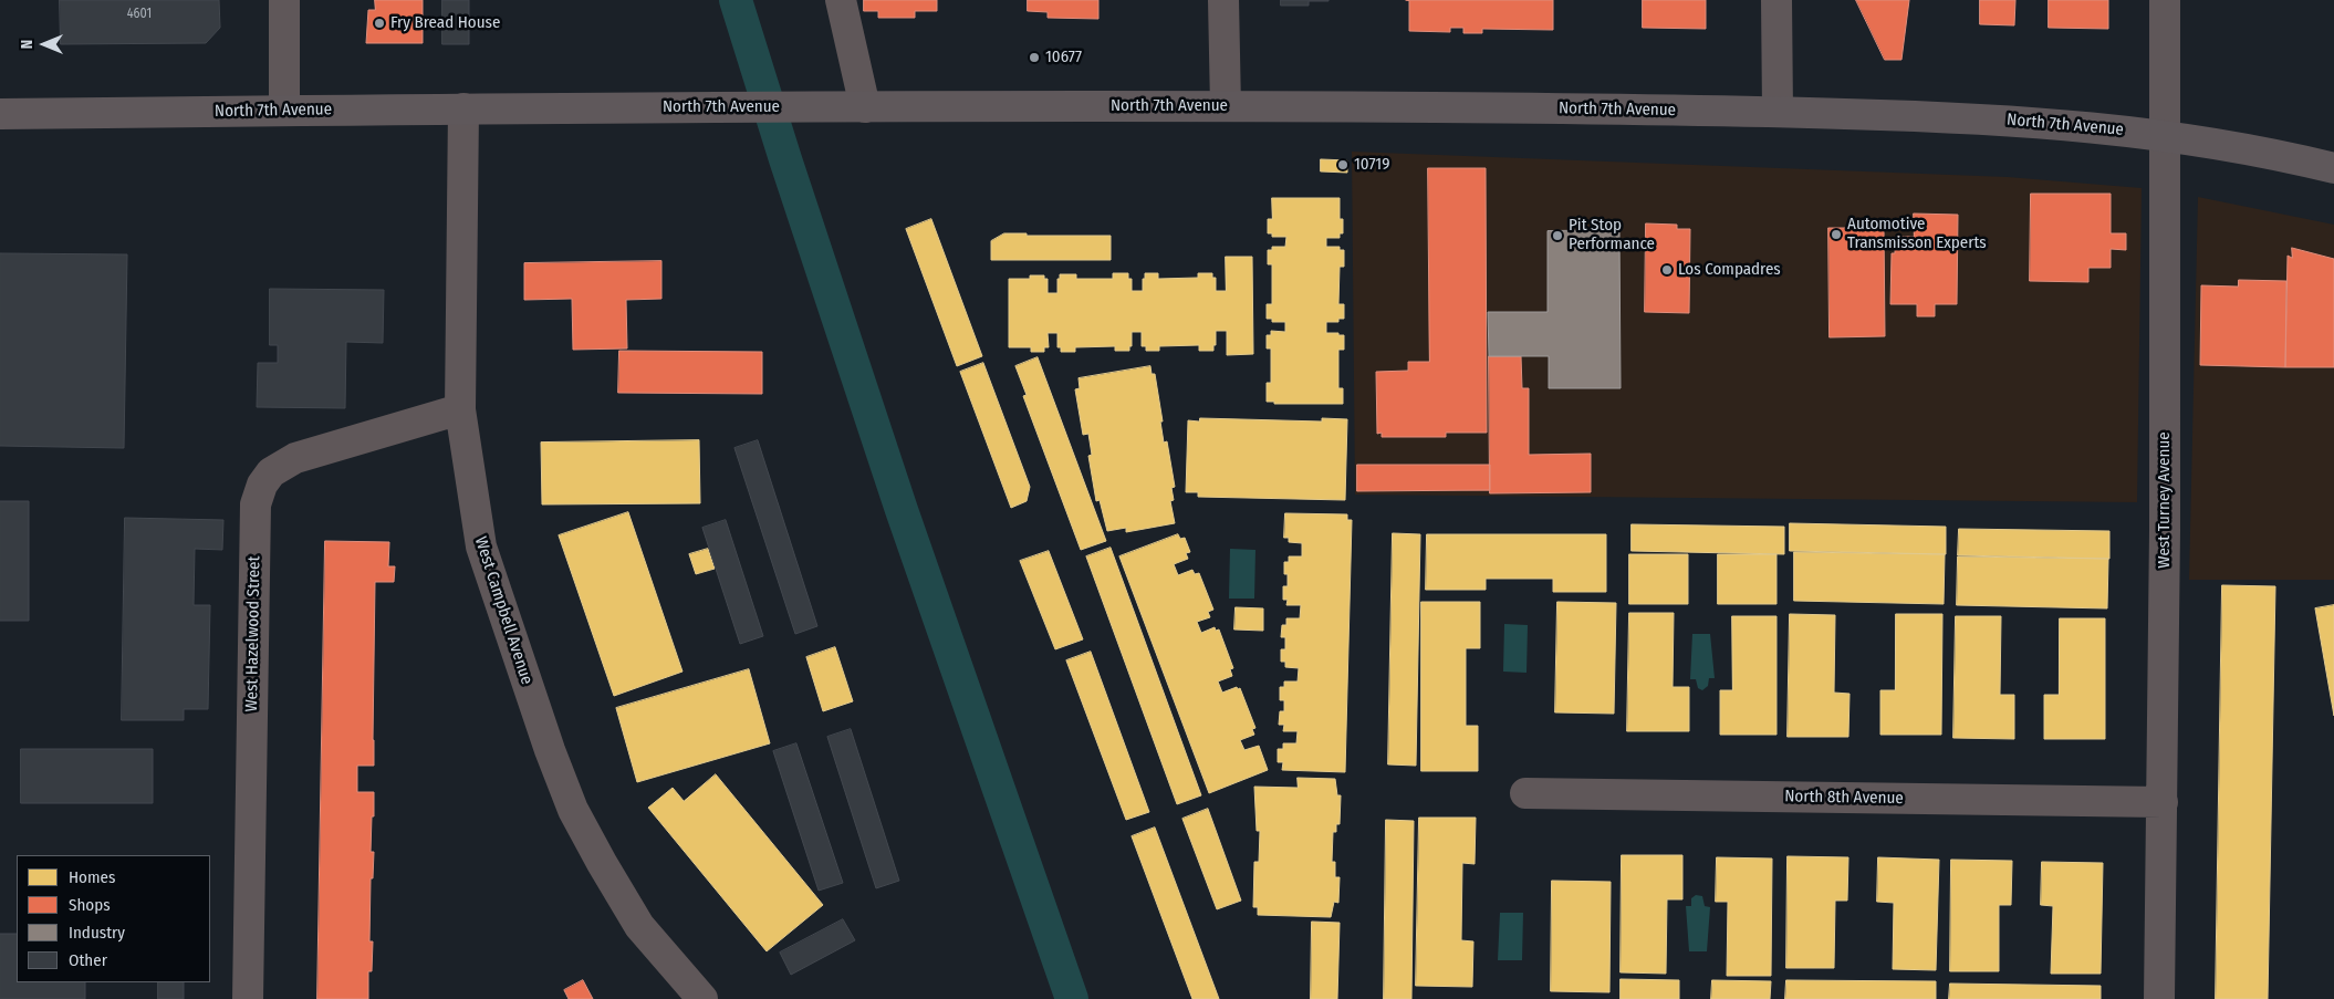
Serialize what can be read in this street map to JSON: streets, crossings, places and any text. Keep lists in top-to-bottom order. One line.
{"streets":{"main road":["North 7th Avenue"],"street":["West Turney Avenue","West Campbell Avenue","West Hazelwood Street","North 8th Avenue"]},"crossings":[["North 7th Avenue","West Turney Avenue"],["North 7th Avenue","West Campbell Avenue"],["West Turney Avenue","North 8th Avenue"],["West Campbell Avenue","West Hazelwood Street"]],"places":["Fry Bread House","10677","10719","Automotive Transmisson Experts","Pit Stop Performance","Los Compadres"],"house_numbers":["4601"],"legend":["Homes","Shops","Industry","Other"],"north":"left"}
